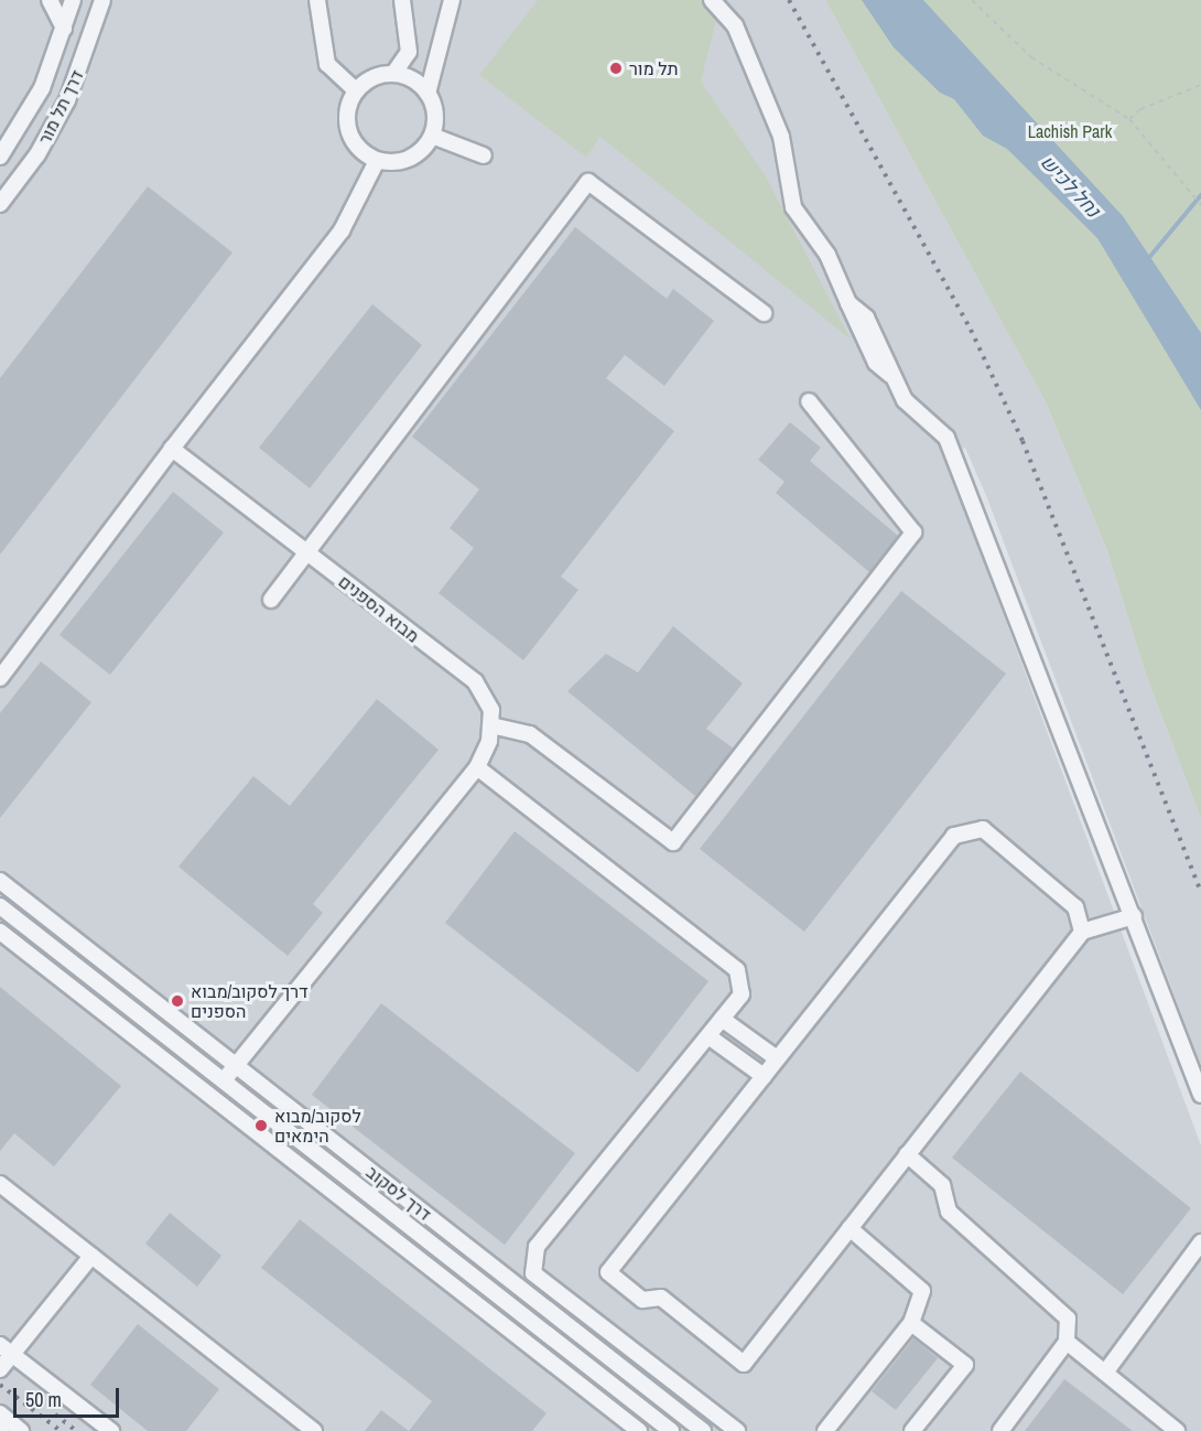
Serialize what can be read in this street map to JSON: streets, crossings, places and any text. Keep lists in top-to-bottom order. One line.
{"streets":{"street":["דרך תל מור","מבוא הספנים","דרך לסקוב"]},"water":["נחל לכיש"],"parks":["Lachish Park"],"places":["תל מור","דרך לסקוב/מבוא הספנים","לסקוב/מבוא הימאים"],"scale_bar":"50 m"}
